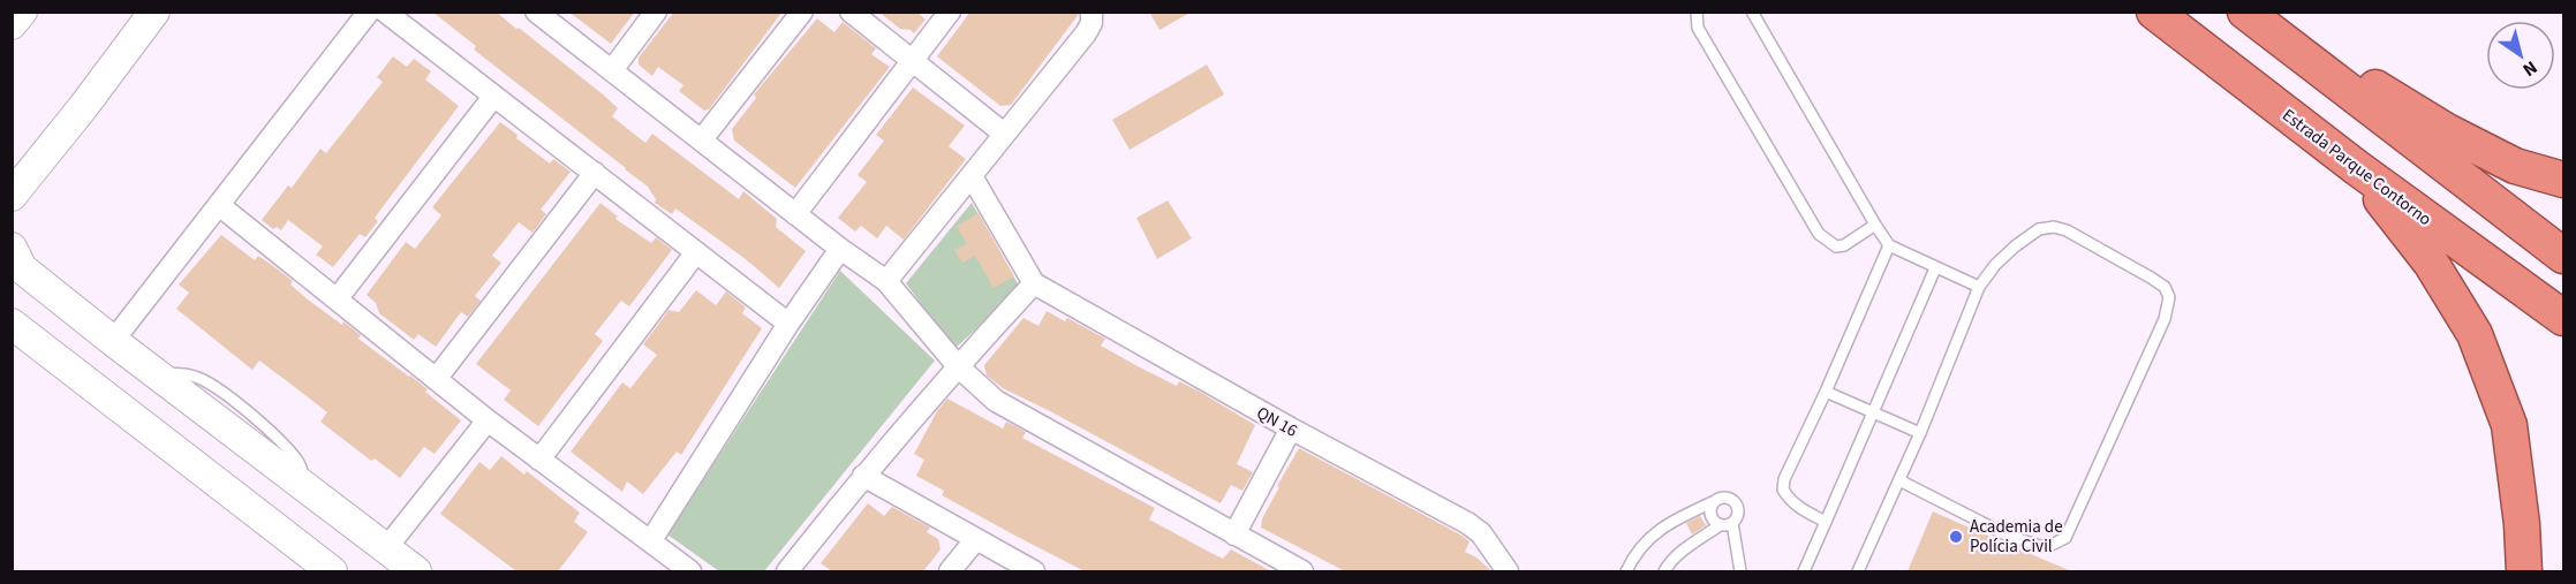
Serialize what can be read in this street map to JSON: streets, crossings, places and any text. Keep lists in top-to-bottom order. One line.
{"streets":{"highway":["Estrada Parque Contorno"],"street":["QN 16"]},"places":["Academia de Polícia Civil"],"north":"bottom right"}
